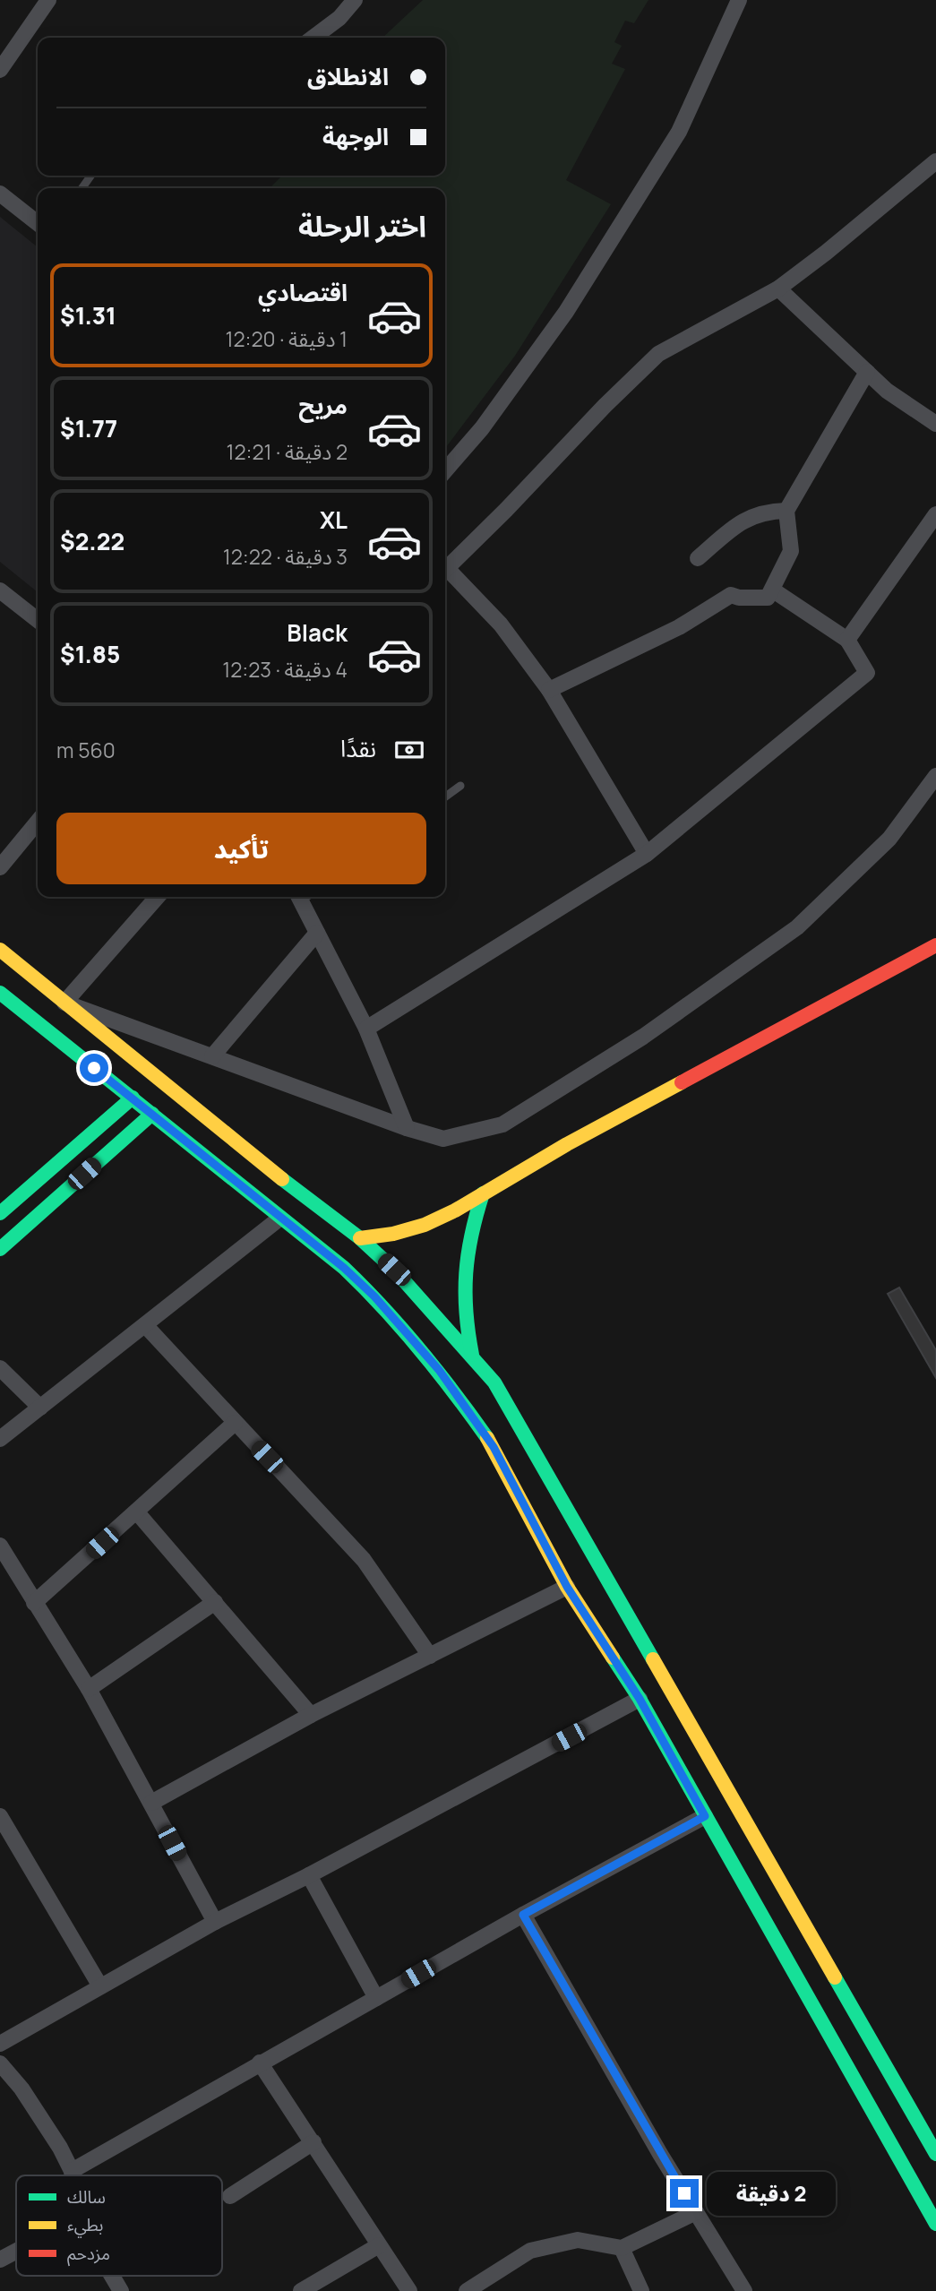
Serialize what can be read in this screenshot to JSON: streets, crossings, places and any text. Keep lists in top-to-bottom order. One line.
{"legend":["سالك","بطيء","مزدحم"],"page":{"banner":["الانطلاق","الوجهة"],"heading":"اختر الرحلة","list":[{"name":"اقتصادي","note":"1 دقيقة · 12:20","value":"$1.31"},{"name":"مريح","note":"2 دقيقة · 12:21","value":"$1.77"},{"name":"XL","note":"3 دقيقة · 12:22","value":"$2.22"},{"name":"Black","note":"4 دقيقة · 12:23","value":"$1.85"}],"pay":["نقدًا","560 m"],"buttons":"تأكيد","bubble":"2 دقيقة"}}
